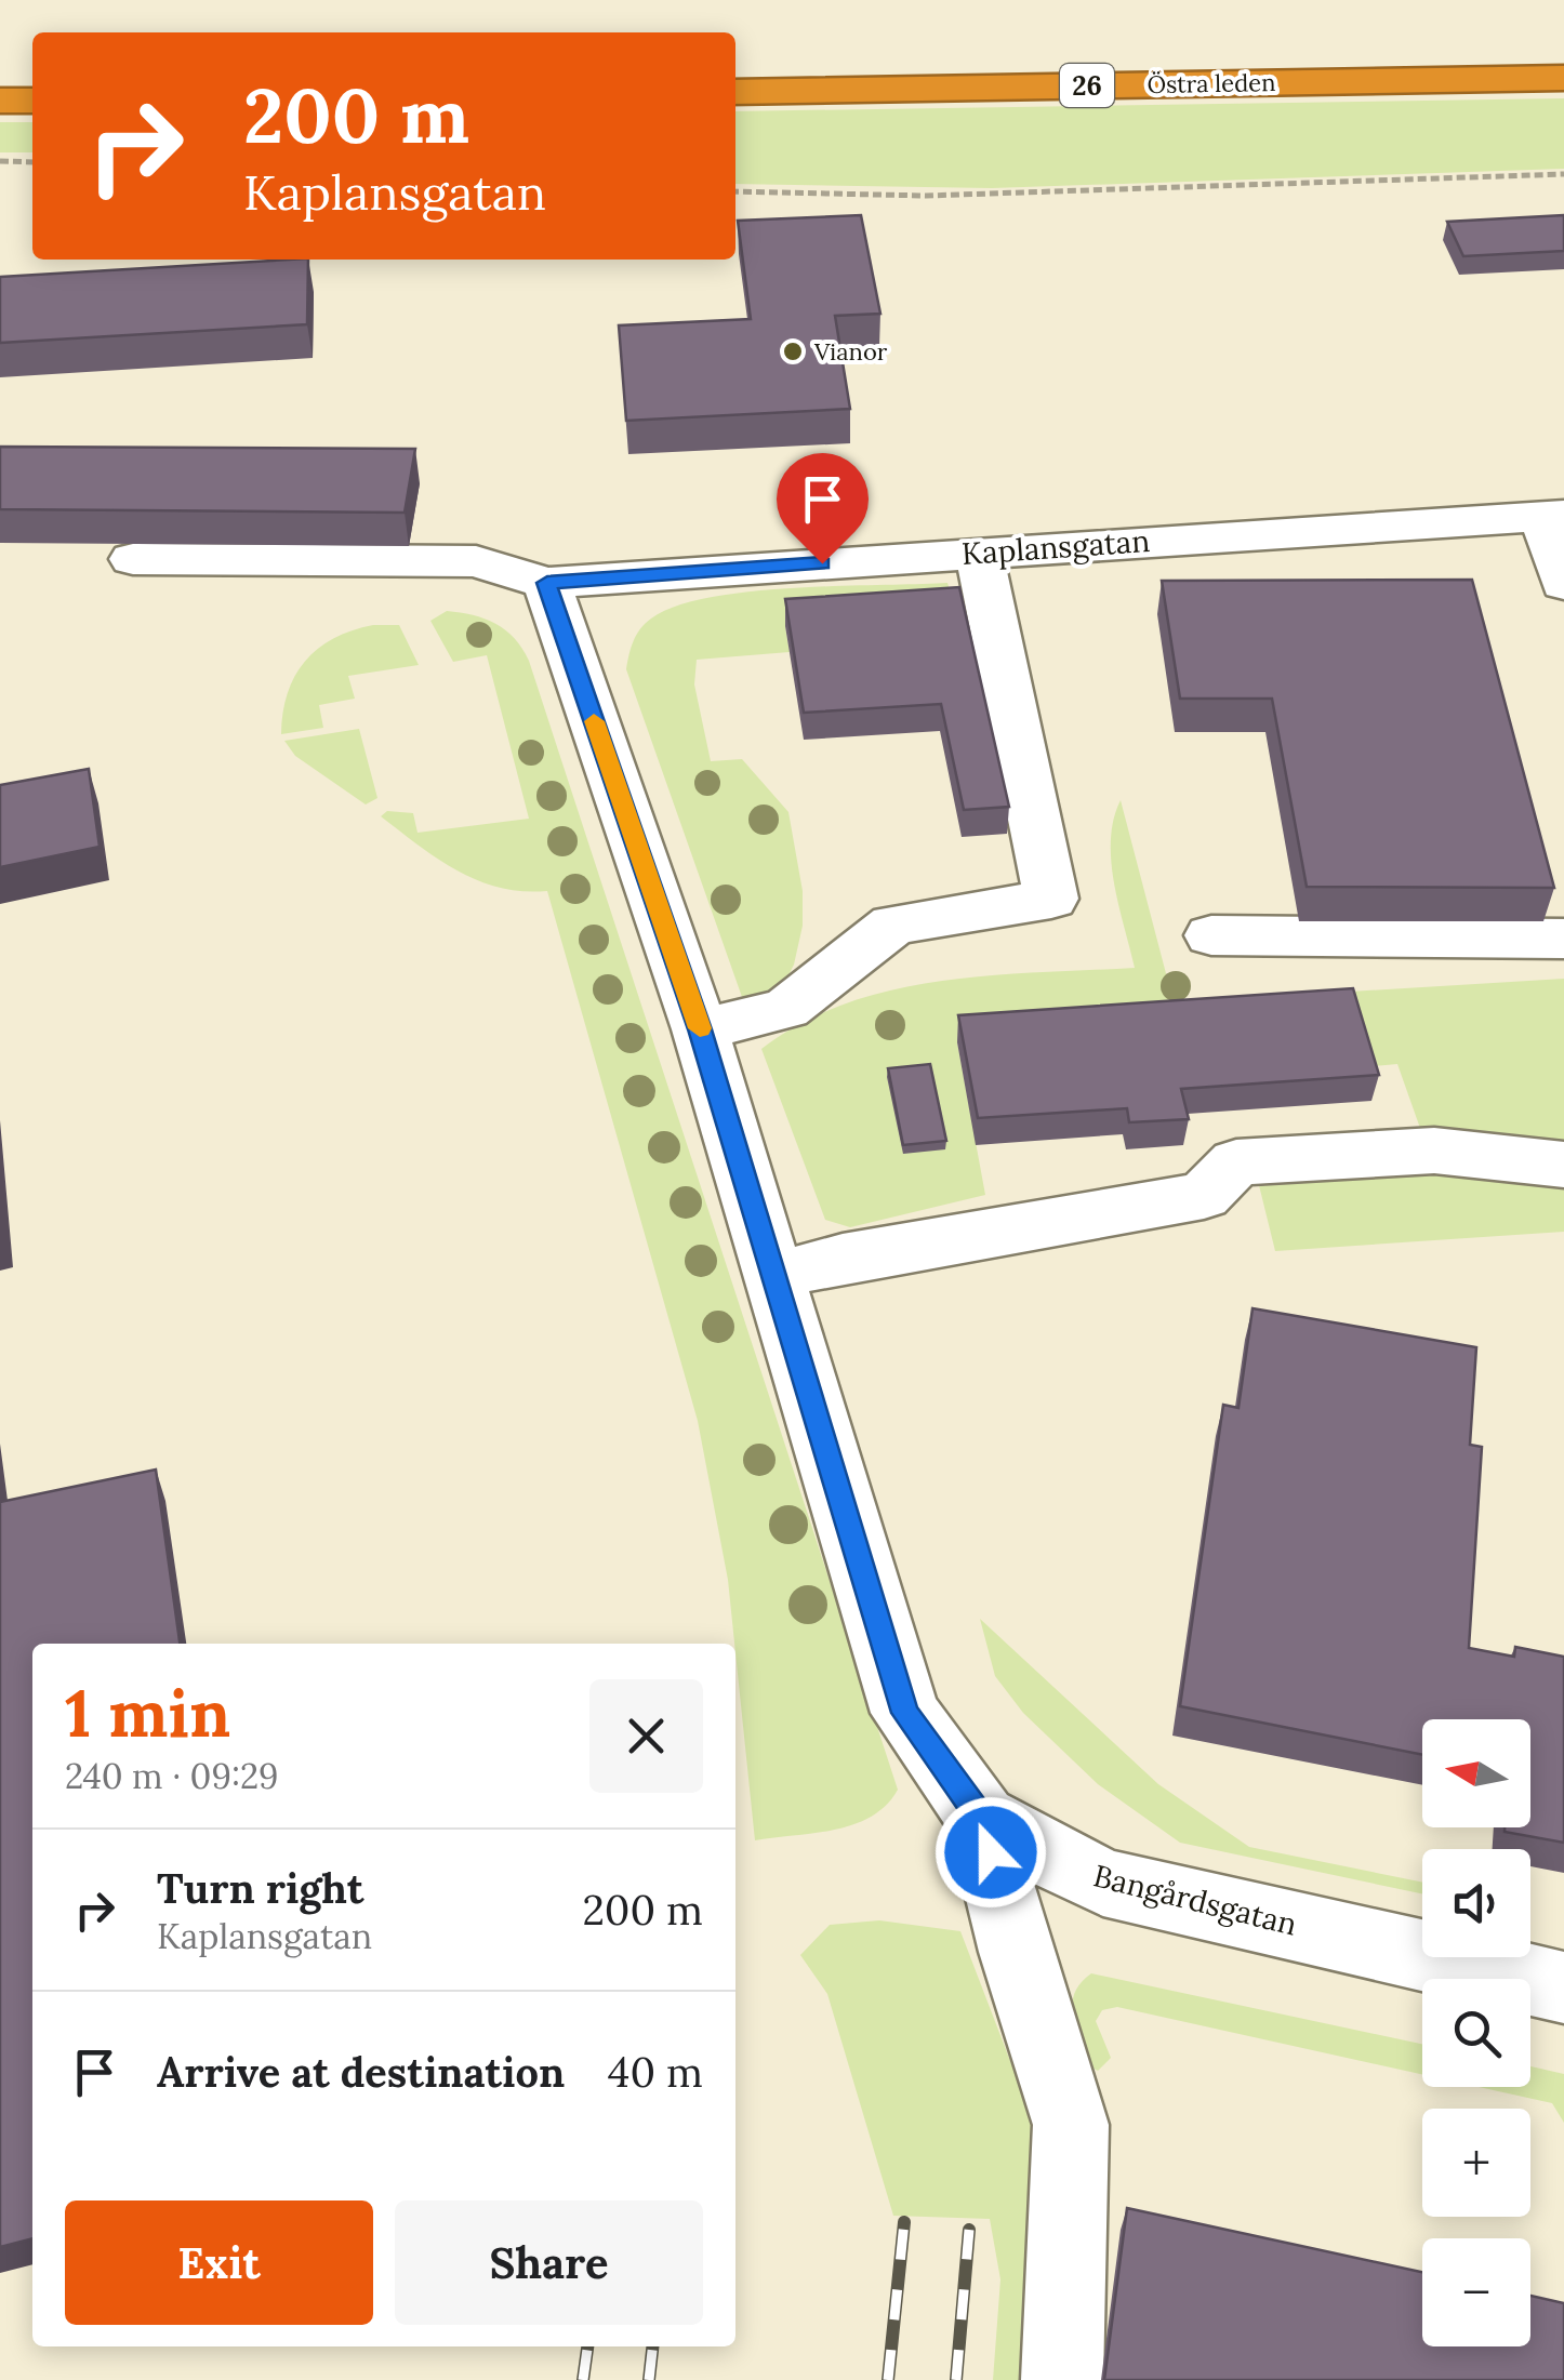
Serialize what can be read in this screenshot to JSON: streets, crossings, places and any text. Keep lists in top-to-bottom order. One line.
{"streets":{"highway":["Östra leden","26"],"street":["Kaplansgatan","Bangårdsgatan"]},"crossings":[["Kaplansgatan","Bangårdsgatan"]],"places":["Vianor"],"north":"left","page":{"turn":["200 m","Kaplansgatan"],"heading":["1 min","240 m · 09:29"],"map_buttons":["+","−"],"list":[{"name":"Turn right","note":"Kaplansgatan","value":"200 m"},{"name":"Arrive at destination","value":"40 m"}],"buttons":["Exit","Share"]}}
